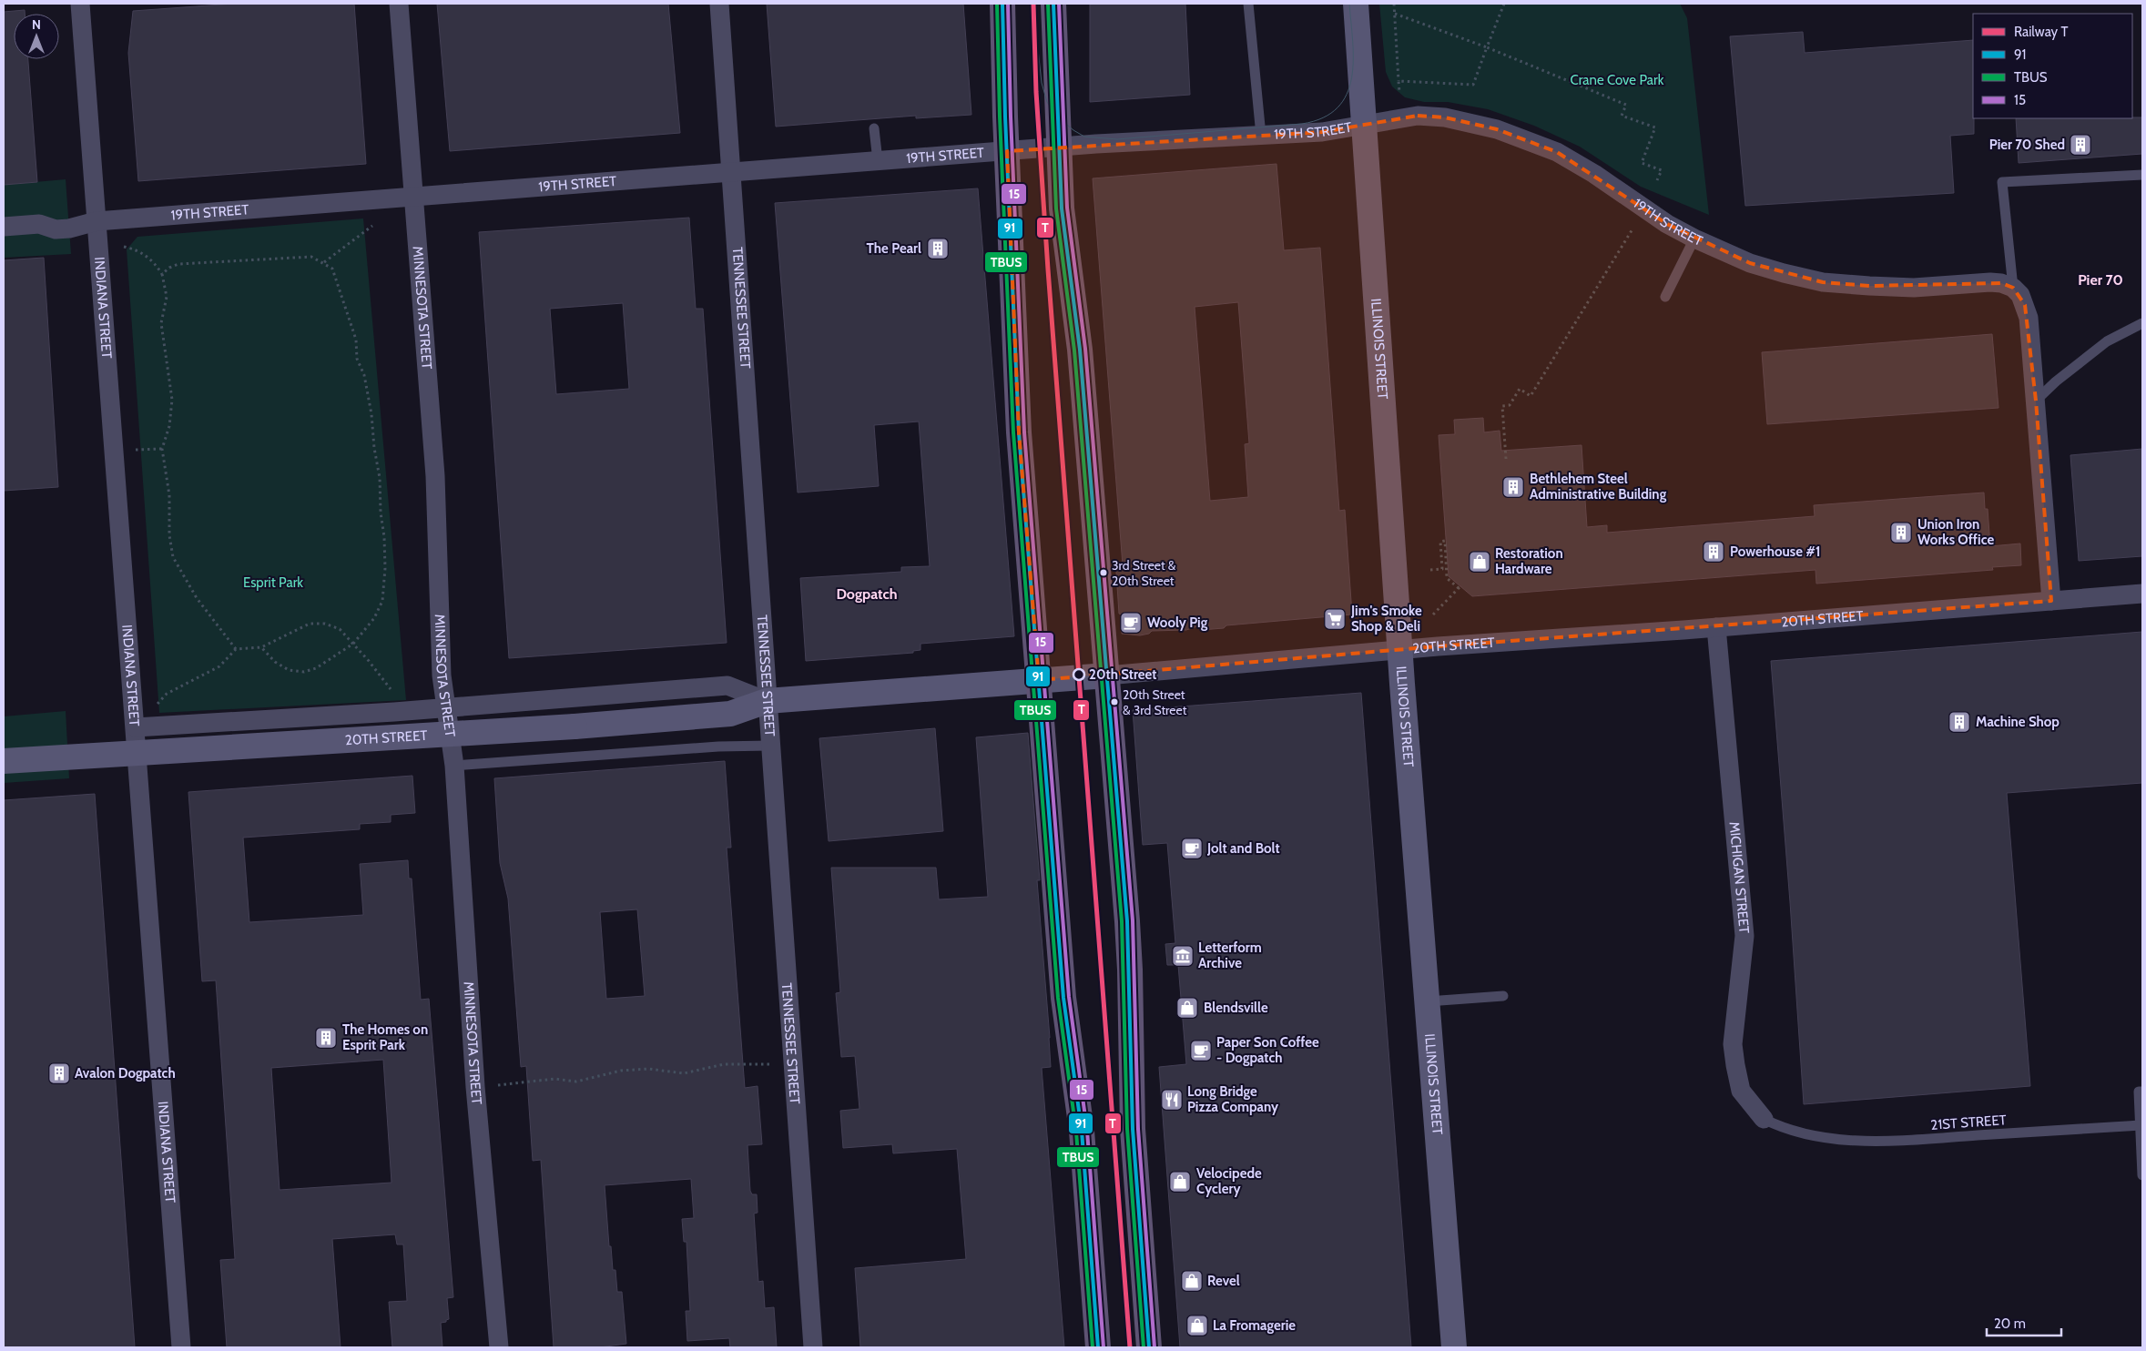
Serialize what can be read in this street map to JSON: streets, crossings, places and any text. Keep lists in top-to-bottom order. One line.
{"streets":{"street":["19TH STREET","INDIANA STREET","MINNESOTA STREET","TENNESSEE STREET","ILLINOIS STREET","20TH STREET","MICHIGAN STREET"],"lane":["21ST STREET"]},"crossings":[["19TH STREET","INDIANA STREET"],["19TH STREET","MINNESOTA STREET"],["19TH STREET","TENNESSEE STREET"],["19TH STREET","ILLINOIS STREET"],["INDIANA STREET","20TH STREET"],["MINNESOTA STREET","20TH STREET"],["TENNESSEE STREET","20TH STREET"],["ILLINOIS STREET","20TH STREET"],["20TH STREET","MICHIGAN STREET"],["MICHIGAN STREET","21ST STREET"]],"districts":["Pier 70","Dogpatch"],"parks":["Crane Cove Park","Esprit Park"],"places":{"building":["Pier 70 Shed","The Pearl","Bethlehem Steel Administrative Building","Union Iron Works Office","Powerhouse #1","Machine Shop","The Homes on Esprit Park","Avalon Dogpatch"],"shop":["Restoration Hardware","Blendsville","Velocipede Cyclery","Revel","La Fromagerie"],"other":["3rd Street & 20th Street","20th Street","20th Street & 3rd Street"],"supermarket":["Jim's Smoke Shop & Deli"],"cafe":["Wooly Pig","Jolt and Bolt","Paper Son Coffee - Dogpatch"],"museum":["Letterform Archive"],"restaurant":["Long Bridge Pizza Company"]},"lines":["rail line T","transit line 91","transit line TBUS","transit line 15"],"legend":["Railway T","91","TBUS","15"],"scale_bar":"20 m","north":"top"}
